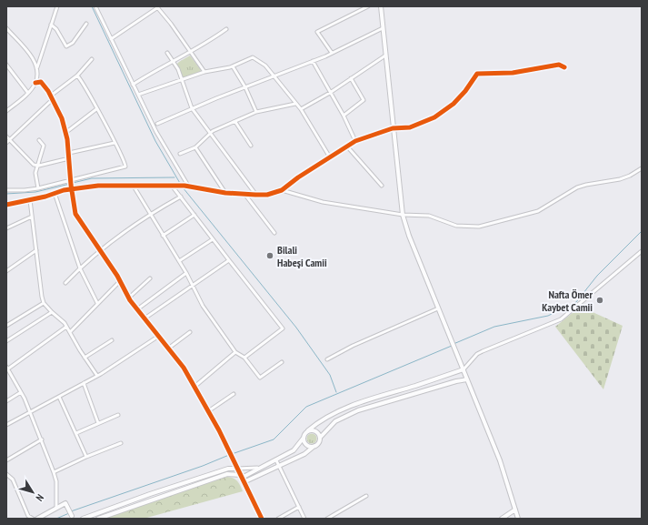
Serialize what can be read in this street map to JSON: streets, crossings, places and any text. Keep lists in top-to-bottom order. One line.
{"places":["Bilali Habeşi Camii","Nafta Ömer Kaybet Camii"],"north":"bottom right"}
